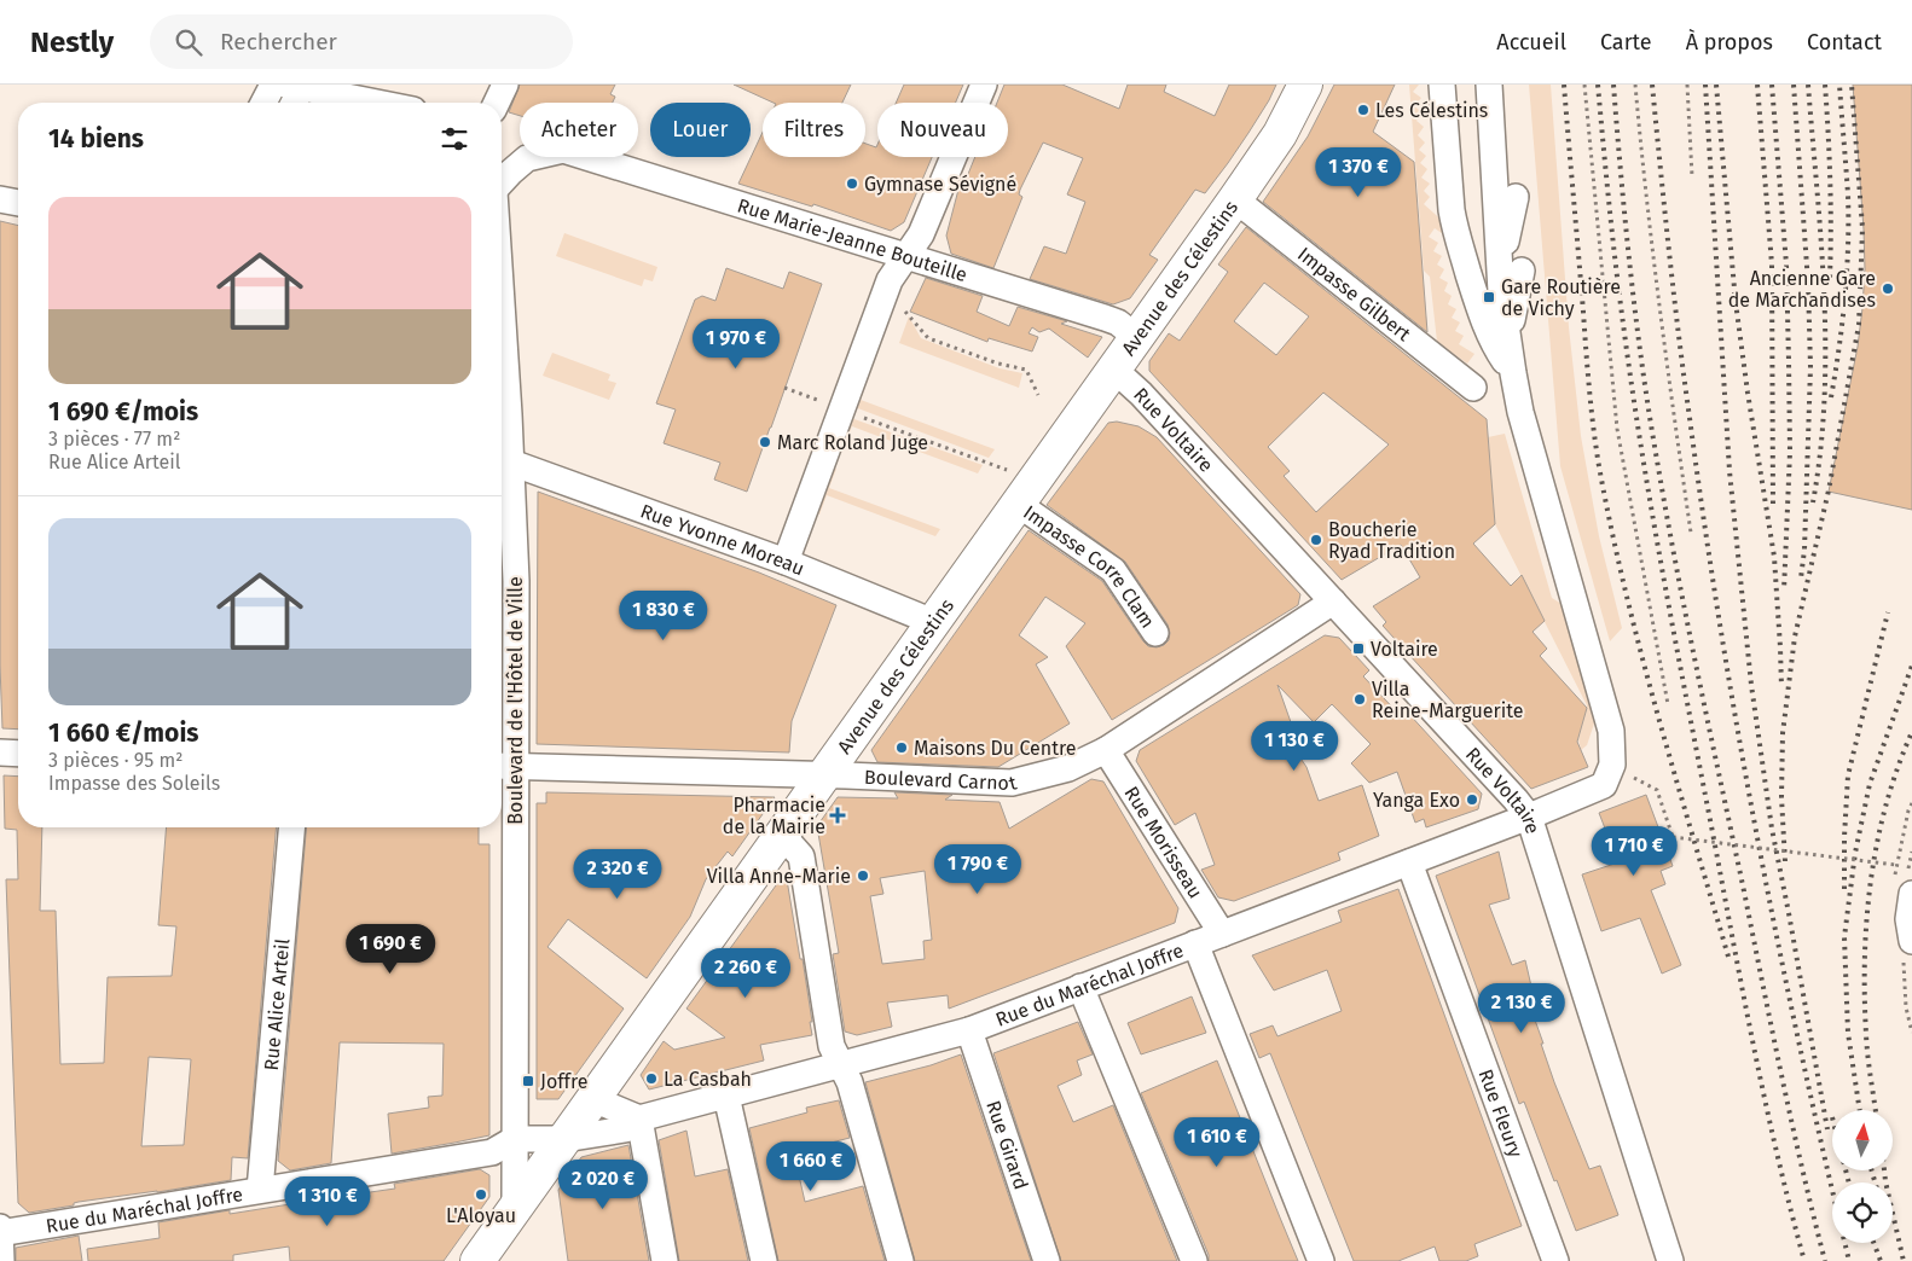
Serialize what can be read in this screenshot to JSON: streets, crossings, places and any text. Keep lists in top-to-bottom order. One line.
{"streets":{"main road":["Avenue des Célestins"],"street":["Rue Marie-Jeanne Bouteille","Impasse Gilbert","Rue Voltaire","Rue Yvonne Moreau","Impasse Corre Clam","Boulevard de l'Hôtel de Ville","Boulevard Carnot","Rue Morisseau","Rue du Maréchal Joffre","Rue Alice Arteil","Rue Fleury","Rue Girard"]},"crossings":[["Rue Marie-Jeanne Bouteille","Avenue des Célestins"],["Avenue des Célestins","Impasse Gilbert"],["Avenue des Célestins","Rue Voltaire"],["Avenue des Célestins","Rue Yvonne Moreau"],["Avenue des Célestins","Impasse Corre Clam"],["Avenue des Célestins","Boulevard de l'Hôtel de Ville"],["Avenue des Célestins","Boulevard Carnot"],["Avenue des Célestins","Rue du Maréchal Joffre"],["Rue Voltaire","Boulevard Carnot"],["Rue Voltaire","Rue du Maréchal Joffre"],["Rue Yvonne Moreau","Boulevard de l'Hôtel de Ville"],["Boulevard de l'Hôtel de Ville","Boulevard Carnot"],["Boulevard de l'Hôtel de Ville","Rue du Maréchal Joffre"],["Boulevard Carnot","Rue Morisseau"],["Rue Morisseau","Rue du Maréchal Joffre"],["Rue du Maréchal Joffre","Rue Alice Arteil"],["Rue du Maréchal Joffre","Rue Fleury"],["Rue du Maréchal Joffre","Rue Girard"]],"places":{"other":["Les Célestins","Gymnase Sévigné","Ancienne Gare de Marchandises","Marc Roland Juge","Boucherie Ryad Tradition","Villa Reine-Marguerite","Maisons Du Centre","Yanga Exo","Villa Anne-Marie","La Casbah","L'Aloyau"],"transit":["Gare Routière de Vichy","Voltaire","Joffre"],"health":["Pharmacie de la Mairie"]},"north":"top","page":{"header":"Nestly","search":"Rechercher","nav":["Accueil","Carte","À propos","Contact"],"chip":["Acheter","Louer","Filtres","Nouveau"],"heading":"14 biens","price":["1 370 €","1 970 €","1 830 €","1 130 €","1 710 €","1 790 €","2 320 €","1 690 €","2 260 €","2 130 €","1 610 €","1 660 €","2 020 €","1 310 €"],"list":[{"name":"1 690 €/mois","note":"3 pièces · 77 m² · Rue Alice Arteil"},{"name":"1 660 €/mois","note":"3 pièces · 95 m² · Impasse des Soleils"}]}}
